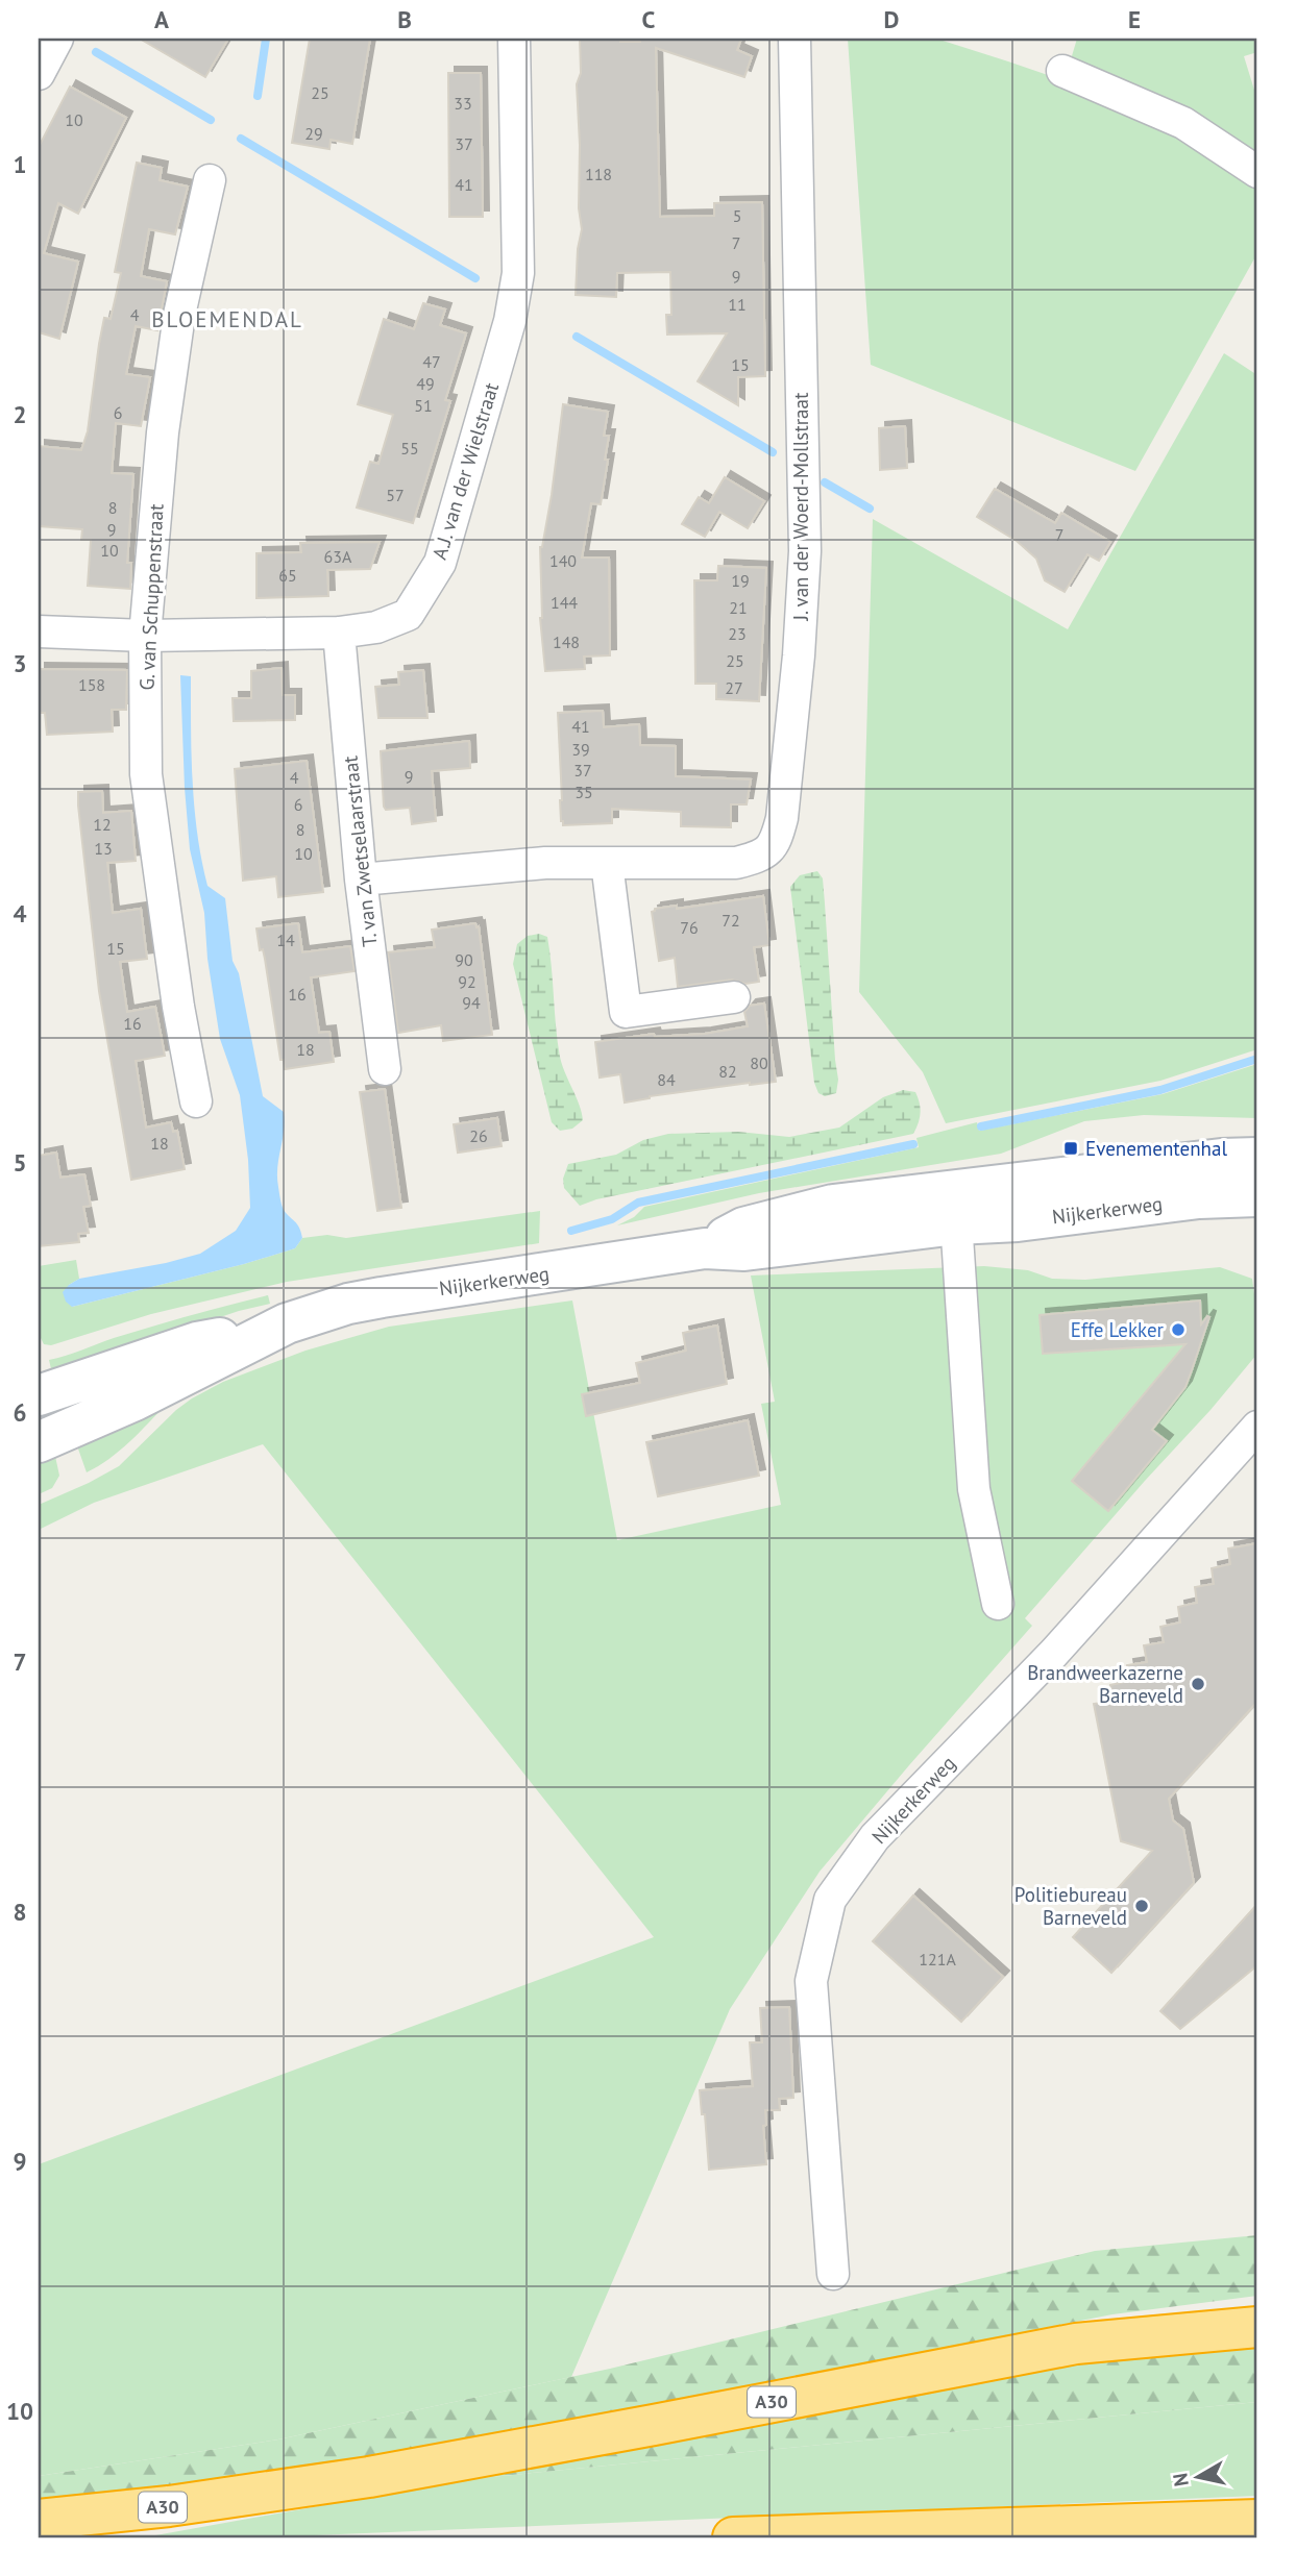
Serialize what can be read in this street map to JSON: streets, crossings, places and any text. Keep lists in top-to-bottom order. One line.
{"streets":{"highway":["A30"],"street":["A.J. van der Wielstraat","J. van der Woerd-Mollstraat","G. van Schuppenstraat","T. van Zwetselaarstraat","Nijkerkerweg"]},"crossings":[["A.J. van der Wielstraat","G. van Schuppenstraat"],["A.J. van der Wielstraat","T. van Zwetselaarstraat"],["J. van der Woerd-Mollstraat","T. van Zwetselaarstraat"]],"districts":["BLOEMENDAL"],"places":{"transit":["Evenementenhal"],"other":["Effe Lekker","Brandweerkazerne Barneveld","Politiebureau Barneveld"]},"house_numbers":["25","33","10","29","37","118","41","5","7","9","11","4","47","15","49","51","6","55","57","8","9","7","10","63A","140","65","19","144","21","23","148","25","158","27","41","39","37","9","4","35","6","12","8","13","10","72","76","14","15","90","92","16","94","16","18","80","82","84","26","18","121A"],"north":"left","grid":{"columns":["A","B","C","D","E"],"rows":["1","2","3","4","5","6","7","8","9","10"]}}
